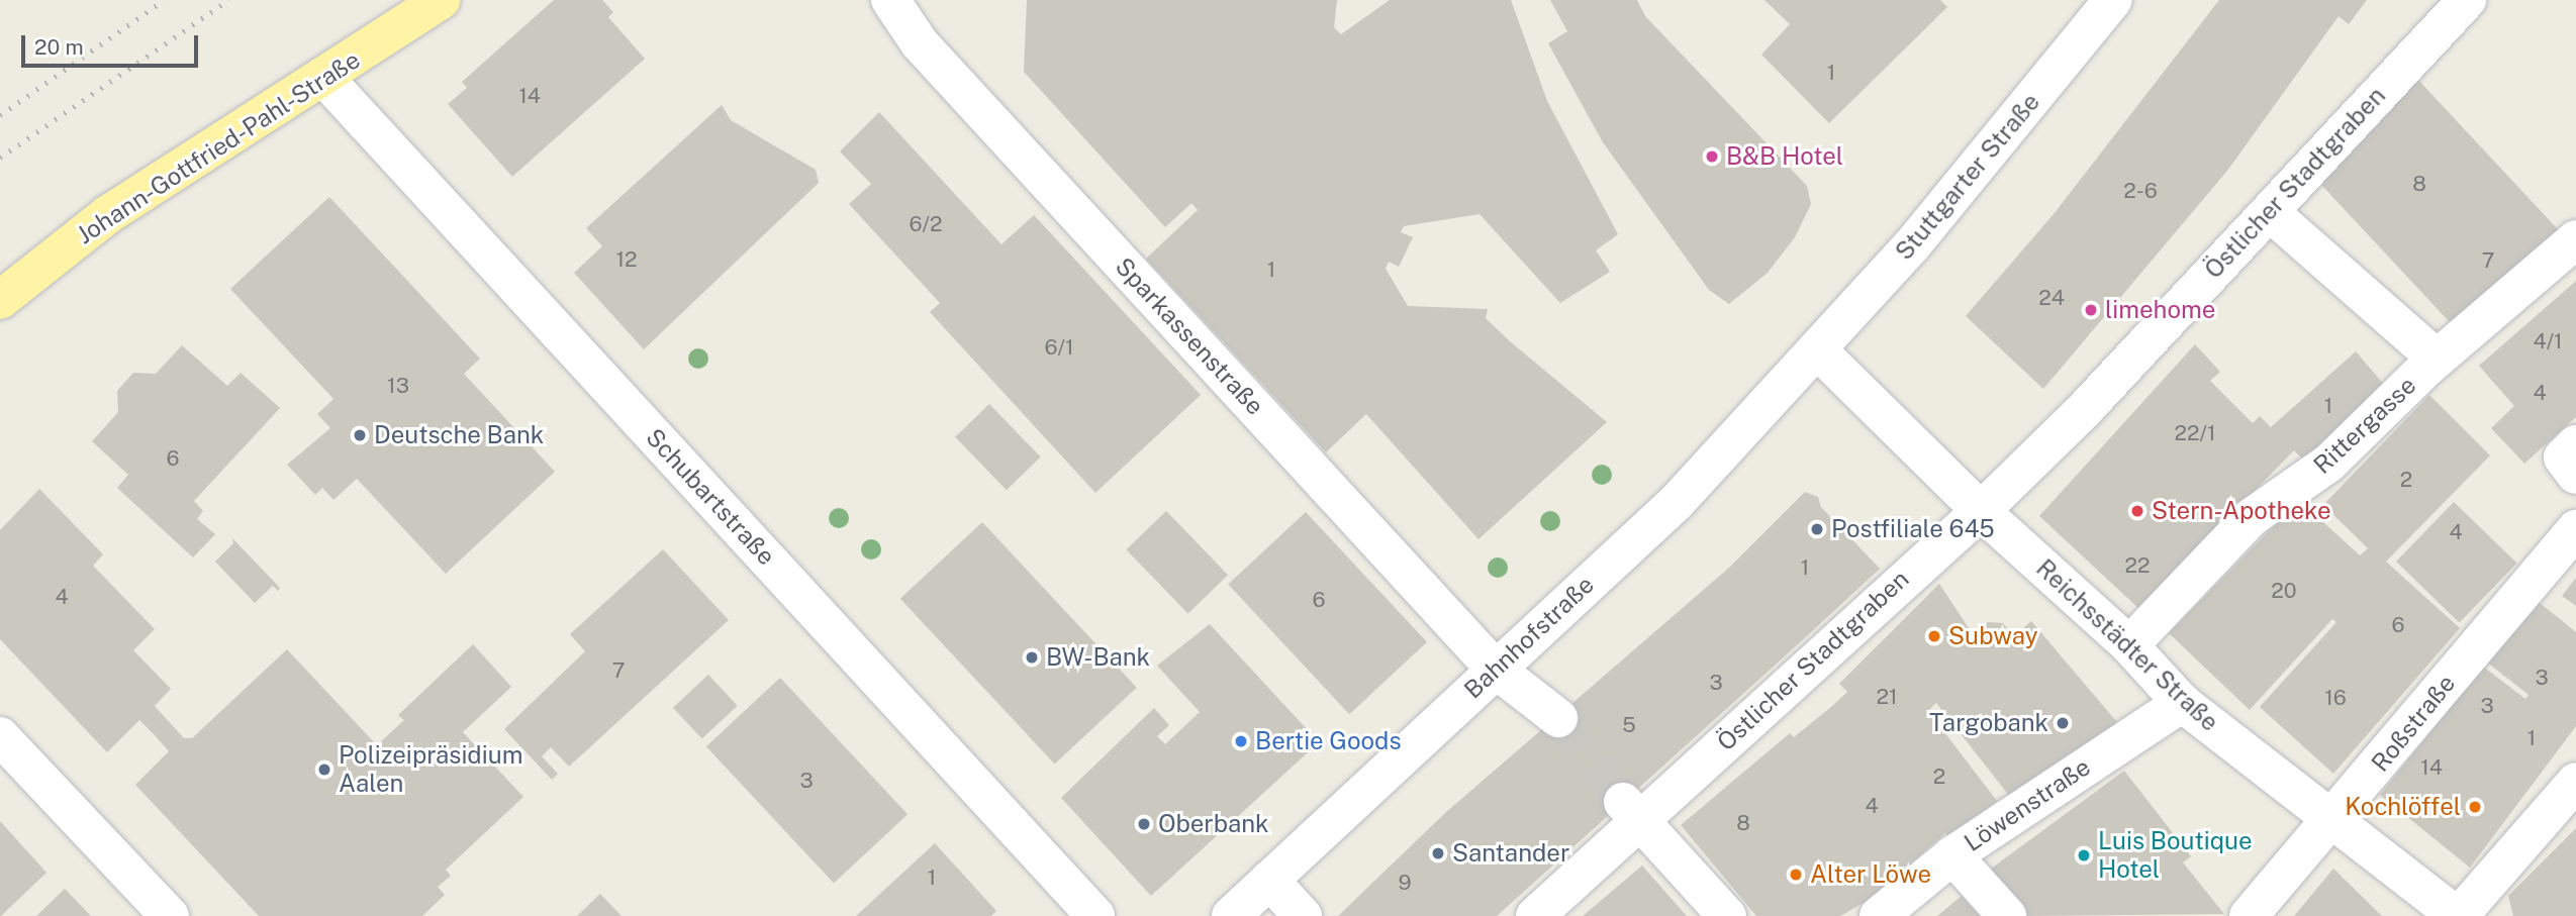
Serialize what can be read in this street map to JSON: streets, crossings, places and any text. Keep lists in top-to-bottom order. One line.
{"streets":{"main road":["Johann-Gottfried-Pahl-Straße"],"street":["Stuttgarter Straße","Östlicher Stadtgraben","Sparkassenstraße","Rittergasse","Schubartstraße","Bahnhofstraße","Reichsstädter Straße","Roßstraße","Löwenstraße"]},"crossings":[["Johann-Gottfried-Pahl-Straße","Schubartstraße"],["Stuttgarter Straße","Bahnhofstraße"],["Stuttgarter Straße","Reichsstädter Straße"],["Östlicher Stadtgraben","Reichsstädter Straße"],["Sparkassenstraße","Bahnhofstraße"],["Rittergasse","Reichsstädter Straße"],["Bahnhofstraße","Reichsstädter Straße"],["Reichsstädter Straße","Roßstraße"],["Reichsstädter Straße","Löwenstraße"]],"places":["B&B Hotel","limehome","Deutsche Bank","Stern-Apotheke","Postfiliale 645","Subway","BW-Bank","Targobank","Bertie Goods","Polizeipräsidium Aalen","Kochlöffel","Oberbank","Santander","Luis Boutique Hotel","Alter Löwe"],"house_numbers":["1","14","8","2-6","6/2","12","7","1","24","4/1","6/1","13","4","1","22/1","6","2","4","22","1","20","4","6","6","7","3","3","21","16","3","5","1","14","2","3","4","8","1","9"],"scale_bar":"20 m"}
